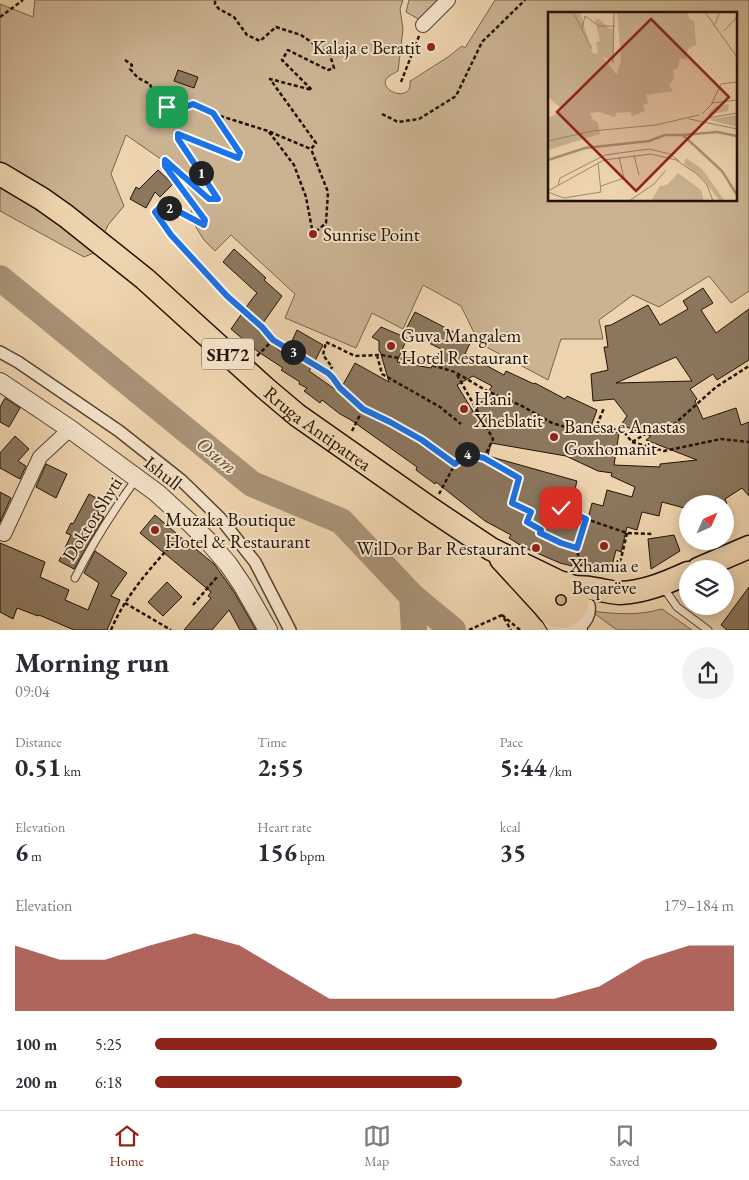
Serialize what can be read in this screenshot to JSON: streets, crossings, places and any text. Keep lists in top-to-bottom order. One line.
{"streets":{"main road":["SH72","Rruga Antipatrea"],"street":["Ishull"],"lane":["Doktor Shyti"]},"crossings":[["SH72","Rruga Antipatrea"],["Ishull","Doktor Shyti"]],"water":["Osum"],"places":["Kalaja e Beratit","Sunrise Point","Guva Mangalem Hotel Restaurant","Hani Xheblatit","Banesa e Anastas Goxhomanit","Muzaka Boutique Hotel & Restaurant","Xhamia e Beqarëve","WilDor Bar Restaurant"],"north":"top right","page":{"pins":["1","2","3","4"],"heading":["Morning run","09:04"],"stats":[["Distance","0.51 km"],["Time","2:55"],["Pace","5:44 /km"],["Elevation","6 m"],["Heart rate","156 bpm"],["kcal","35"]],"chart":["Elevation","179–184 m"],"list":[{"name":"100 m","note":"5:25"},{"name":"200 m","note":"6:18"}],"tabs":["Home","Map","Saved"]}}
